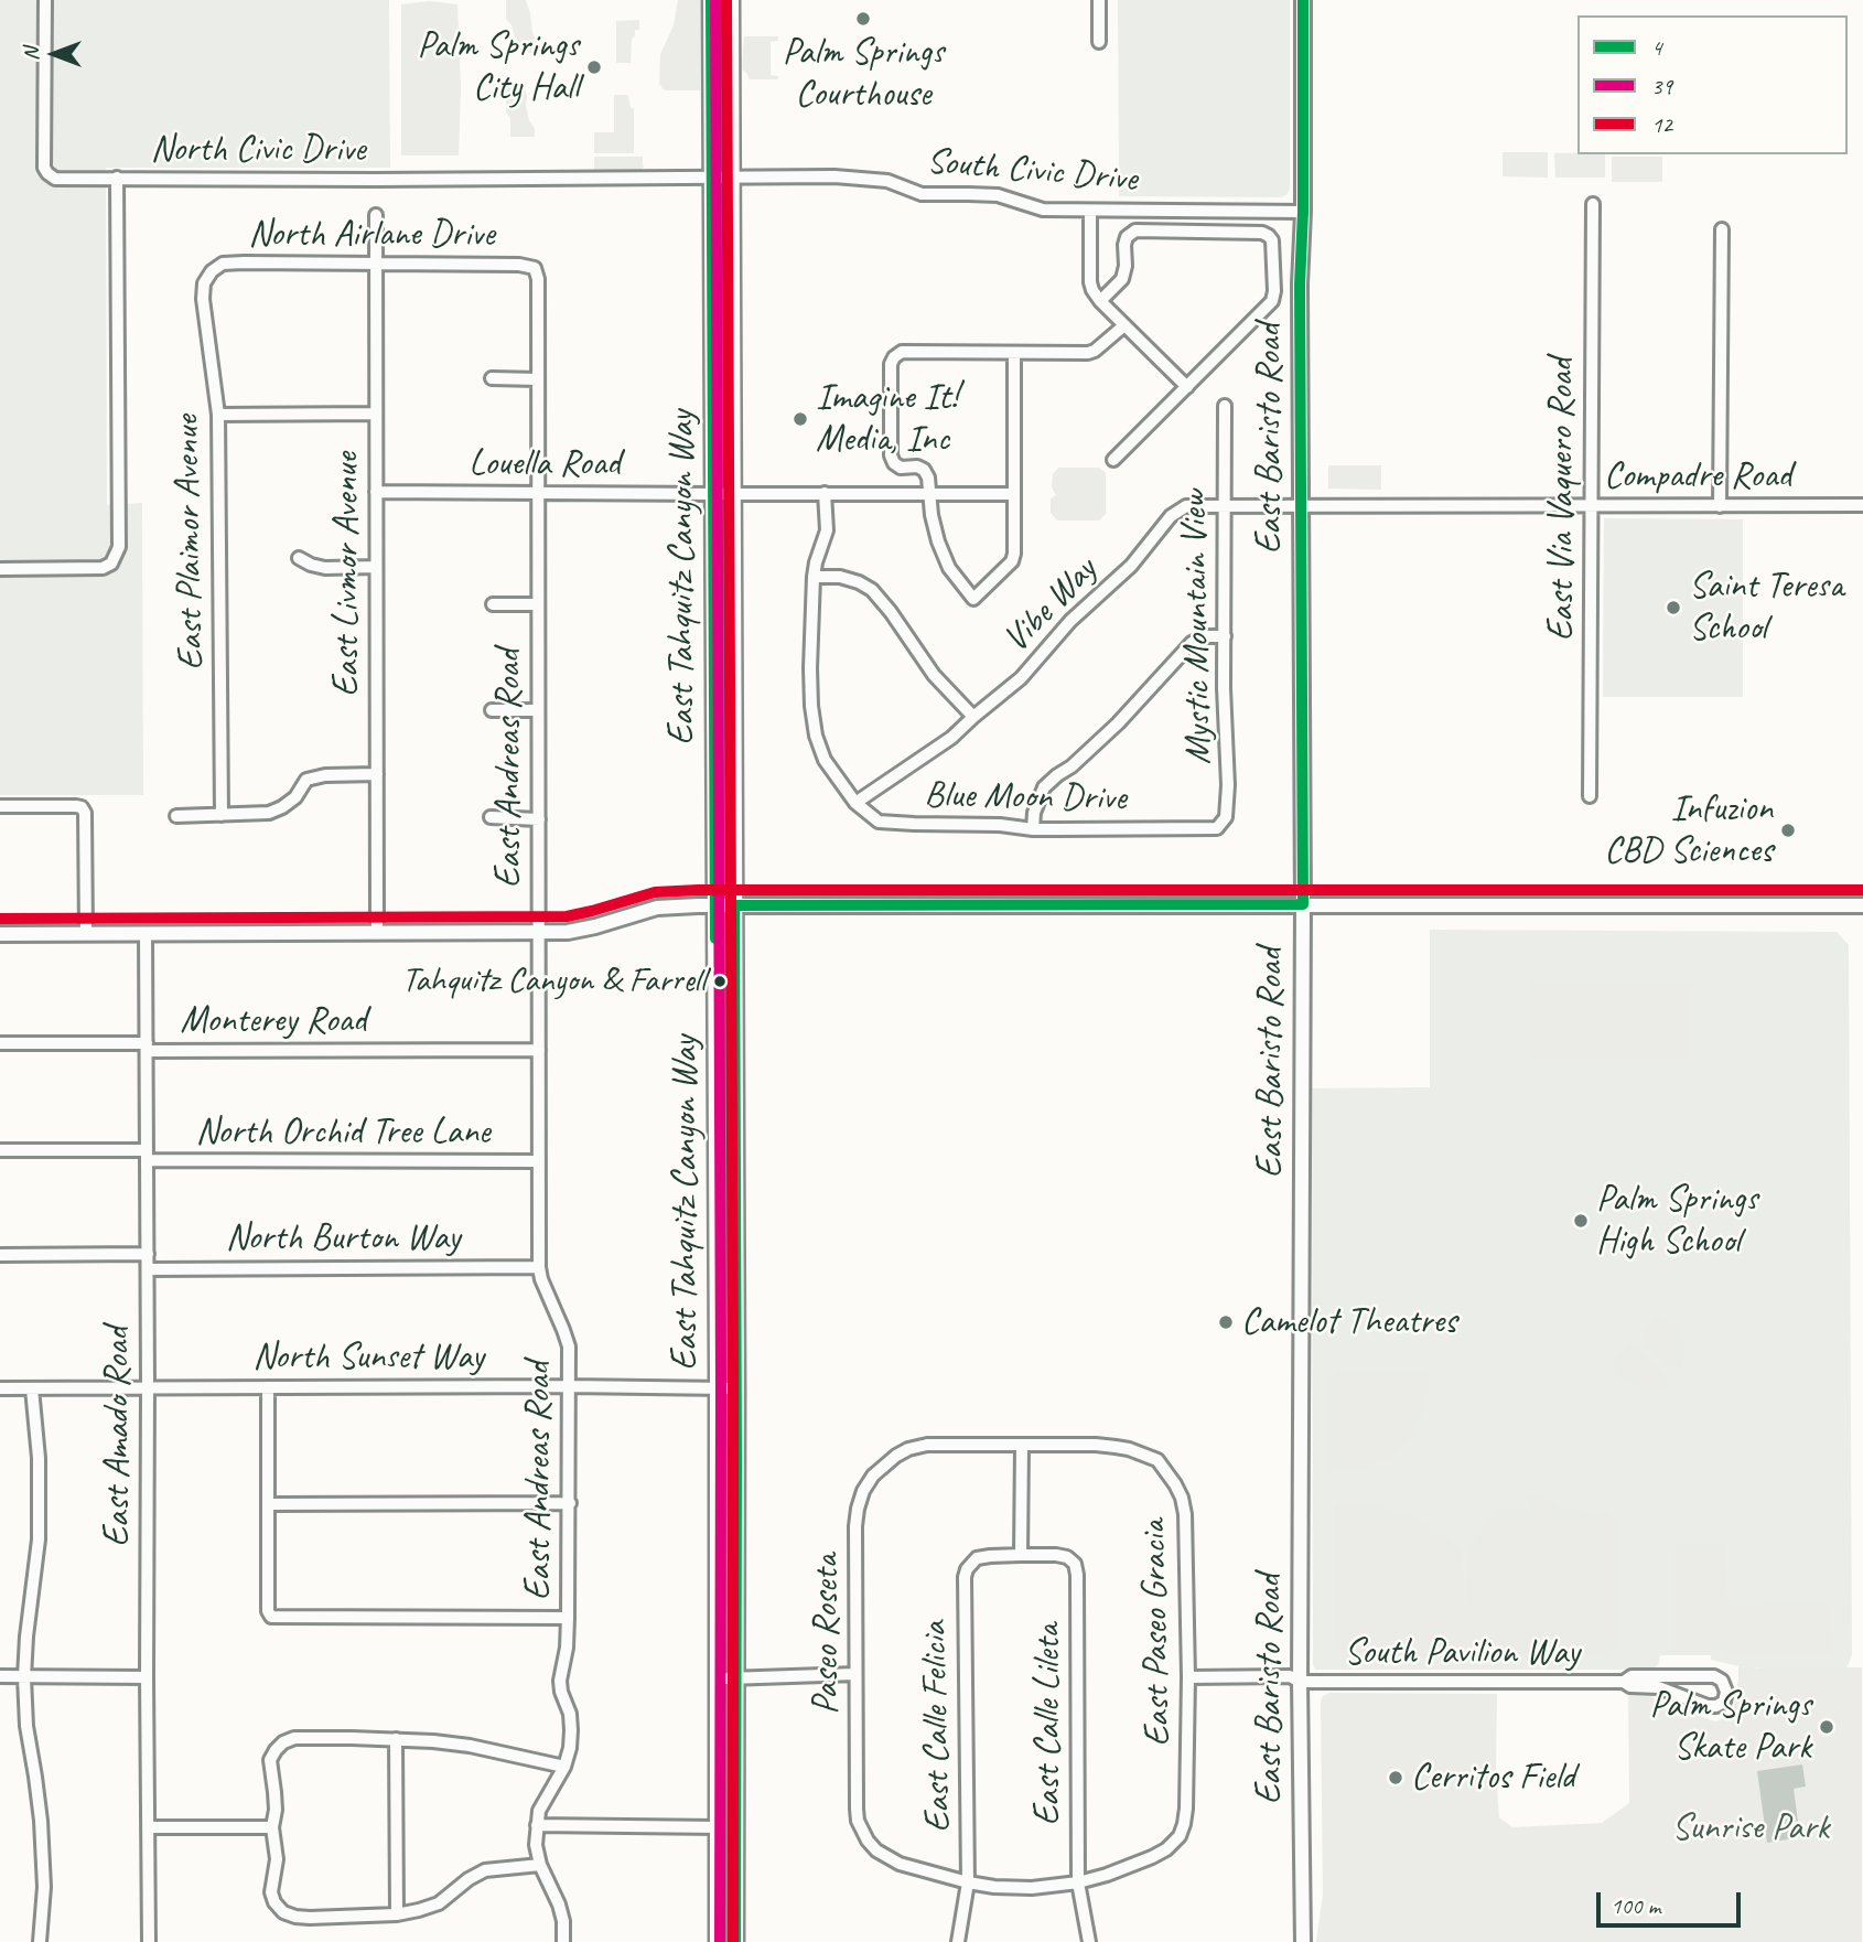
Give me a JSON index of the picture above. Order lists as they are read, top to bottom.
{
  "streets": {
    "main road": ["East Tahquitz Canyon Way"],
    "street": [
      "North Civic Drive",
      "South Civic Drive",
      "North Airlane Drive",
      "East Baristo Road",
      "Louella Road",
      "Compadre Road",
      "East Via Vaquero Road",
      "East Plaimor Avenue",
      "East Livmor Avenue",
      "Vibe Way",
      "Mystic Mountain View",
      "East Andreas Road",
      "Blue Moon Drive",
      "Monterey Road",
      "North Orchid Tree Lane",
      "North Burton Way",
      "North Sunset Way",
      "East Amado Road",
      "East Paseo Gracia",
      "Paseo Roseta",
      "South Pavilion Way",
      "East Calle Lileta",
      "East Calle Felicia"
    ]
  },
  "crossings": [
    ["North Civic Drive", "South Civic Drive"],
    ["North Civic Drive", "East Tahquitz Canyon Way"],
    ["South Civic Drive", "East Baristo Road"],
    ["South Civic Drive", "East Tahquitz Canyon Way"],
    ["North Airlane Drive", "East Plaimor Avenue"],
    ["North Airlane Drive", "East Livmor Avenue"],
    ["North Airlane Drive", "East Andreas Road"],
    ["East Baristo Road", "Compadre Road"],
    ["East Baristo Road", "Vibe Way"],
    ["East Baristo Road", "South Pavilion Way"],
    ["Louella Road", "East Livmor Avenue"],
    ["Louella Road", "East Tahquitz Canyon Way"],
    ["Louella Road", "East Andreas Road"],
    ["Compadre Road", "East Via Vaquero Road"],
    ["Compadre Road", "Vibe Way"],
    ["East Tahquitz Canyon Way", "North Sunset Way"],
    ["Vibe Way", "Mystic Mountain View"],
    ["Vibe Way", "Blue Moon Drive"],
    ["Mystic Mountain View", "Blue Moon Drive"],
    ["East Andreas Road", "Monterey Road"],
    ["East Andreas Road", "North Orchid Tree Lane"],
    ["East Andreas Road", "North Burton Way"],
    ["East Andreas Road", "North Sunset Way"],
    ["Monterey Road", "East Amado Road"],
    ["North Orchid Tree Lane", "East Amado Road"],
    ["North Burton Way", "East Amado Road"],
    ["North Sunset Way", "East Amado Road"],
    ["East Paseo Gracia", "Paseo Roseta"],
    ["East Paseo Gracia", "South Pavilion Way"],
    ["East Paseo Gracia", "East Calle Lileta"],
    ["Paseo Roseta", "East Calle Lileta"],
    ["Paseo Roseta", "East Calle Felicia"],
    ["East Calle Lileta", "East Calle Felicia"]
  ],
  "parks": ["Sunrise Park"],
  "places": [
    "Palm Springs Courthouse",
    "Palm Springs City Hall",
    "Imagine It! Media, Inc",
    "Saint Teresa School",
    "Infuzion CBD Sciences",
    "Tahquitz Canyon & Farrell",
    "Palm Springs High School",
    "Camelot Theatres",
    "Palm Springs Skate Park",
    "Cerritos Field"
  ],
  "lines": ["transit line 4", "transit line 39", "transit line 12"],
  "legend": ["4", "39", "12"],
  "scale_bar": "100 m",
  "north": "left"
}
